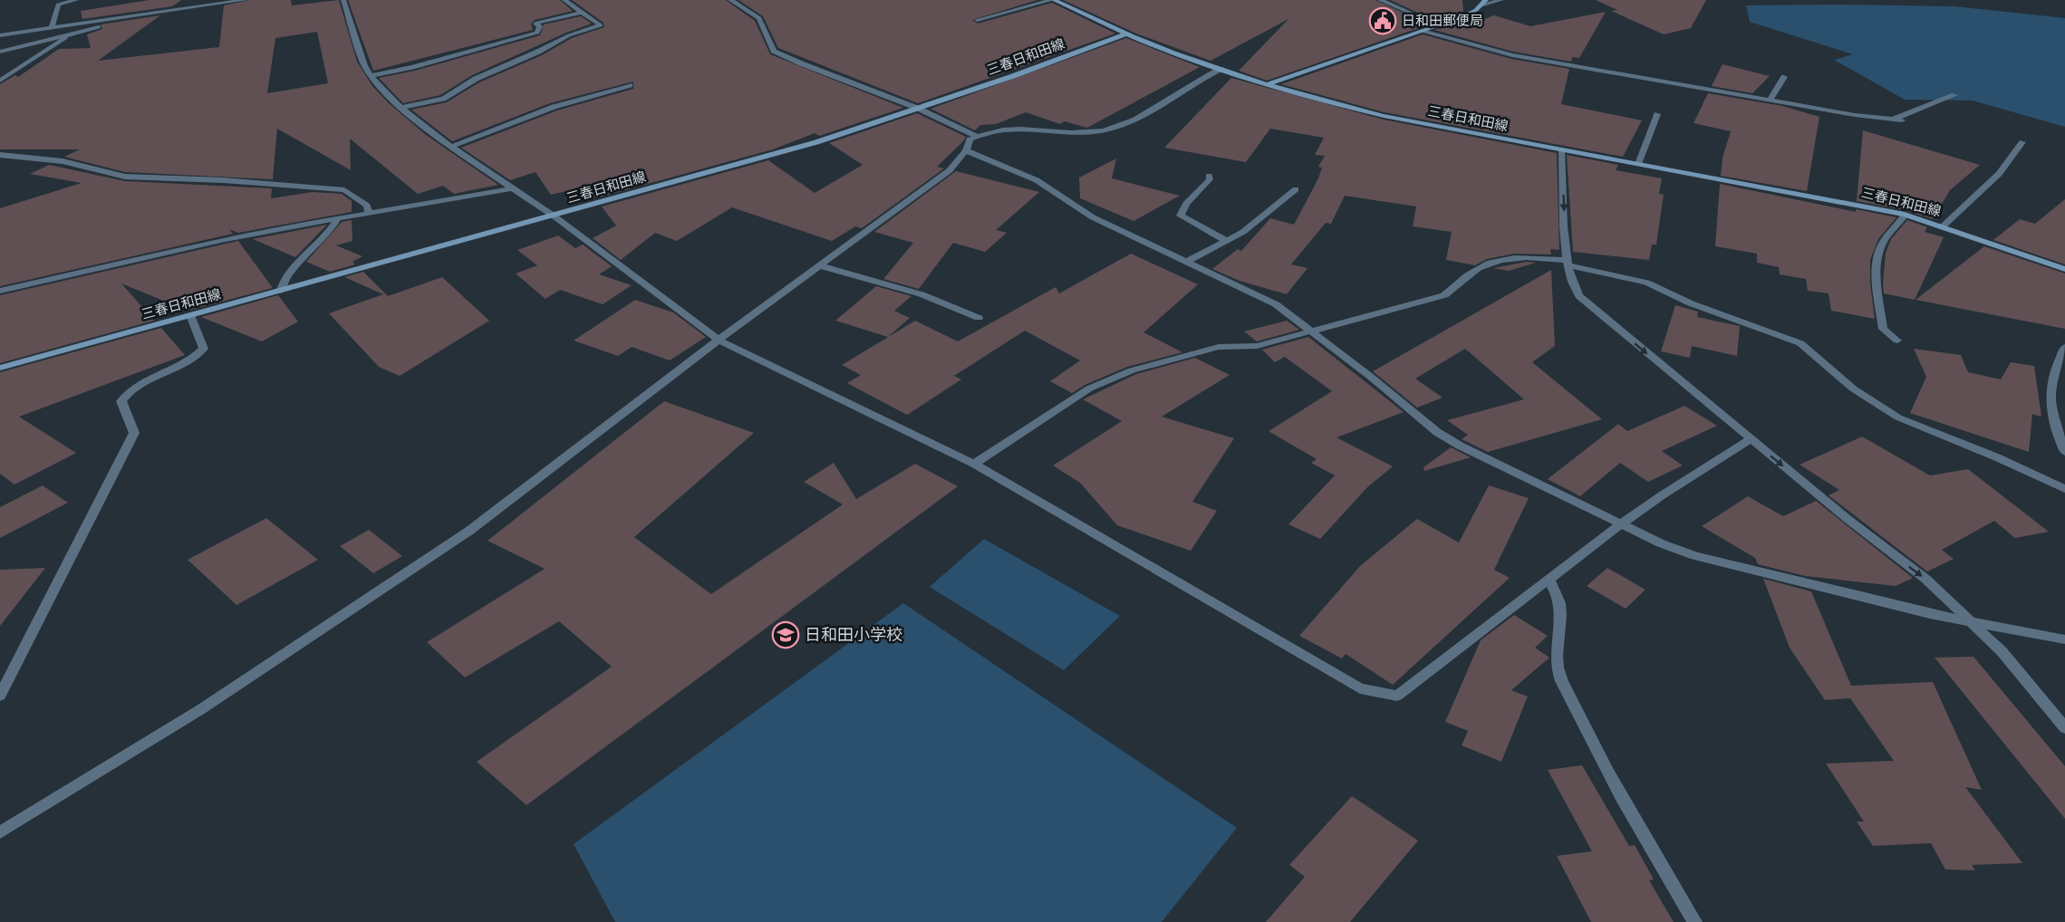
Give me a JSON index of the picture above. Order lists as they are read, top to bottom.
{
  "streets": {
    "main road": ["三春日和田線"]
  },
  "places": {
    "public building": ["日和田郵便局"],
    "school or university": ["日和田小学校"]
  }
}
